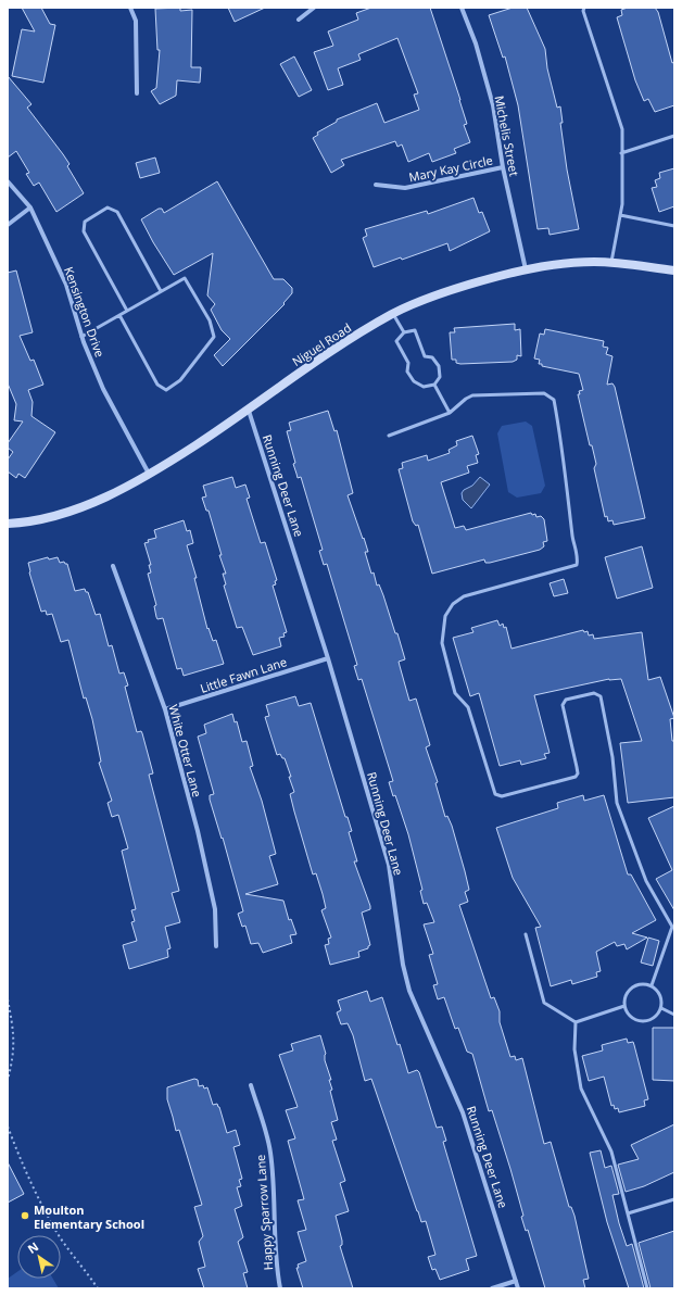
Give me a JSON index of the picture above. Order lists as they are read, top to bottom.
{
  "streets": {
    "main road": ["Niguel Road"],
    "street": [
      "Michelis Street",
      "Mary Kay Circle",
      "Kensington Drive",
      "Running Deer Lane",
      "Little Fawn Lane",
      "White Otter Lane",
      "Happy Sparrow Lane"
    ]
  },
  "crossings": [
    ["Michelis Street", "Mary Kay Circle"],
    ["Michelis Street", "Niguel Road"],
    ["Kensington Drive", "Niguel Road"],
    ["Niguel Road", "Running Deer Lane"],
    ["Running Deer Lane", "Little Fawn Lane"],
    ["Little Fawn Lane", "White Otter Lane"]
  ],
  "places": ["Moulton Elementary School"],
  "north": "top left"
}
